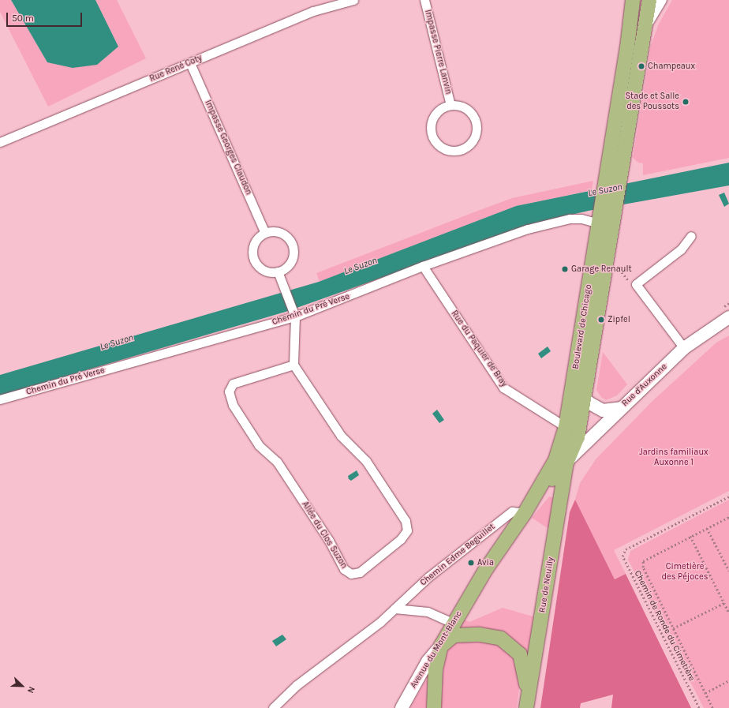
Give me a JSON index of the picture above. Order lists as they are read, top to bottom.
{
  "streets": {
    "main road": [
      "Boulevard de Chicago",
      "Rue d'Auxonne",
      "Rue de Neuilly",
      "Avenue du Mont-Blanc"
    ],
    "street": [
      "Impasse Pierre Lanvin",
      "Rue René Coty",
      "Impasse Georges Claudon",
      "Chemin du Pré Verse",
      "Rue du Paquier de Bray",
      "Allée du Clos Suzon",
      "Chemin Edme Beguillet"
    ],
    "path": ["Chemin de Ronde du Cimetière"]
  },
  "crossings": [
    ["Rue René Coty", "Impasse Georges Claudon"],
    ["Chemin du Pré Verse", "Boulevard de Chicago"],
    ["Chemin du Pré Verse", "Rue du Paquier de Bray"],
    ["Boulevard de Chicago", "Rue du Paquier de Bray"],
    ["Boulevard de Chicago", "Rue d'Auxonne"],
    ["Boulevard de Chicago", "Chemin Edme Beguillet"],
    ["Boulevard de Chicago", "Rue de Neuilly"],
    ["Boulevard de Chicago", "Avenue du Mont-Blanc"],
    ["Rue d'Auxonne", "Rue de Neuilly"],
    ["Chemin Edme Beguillet", "Avenue du Mont-Blanc"]
  ],
  "water": ["Le Suzon"],
  "parks": ["Jardins familiaux Auxonne 1", "Cimetière des Péjoces"],
  "places": [
    "Champeaux",
    "Stade et Salle des Poussots",
    "Garage Renault",
    "Zipfel",
    "Avia"
  ],
  "scale_bar": "50 m",
  "north": "bottom right"
}
